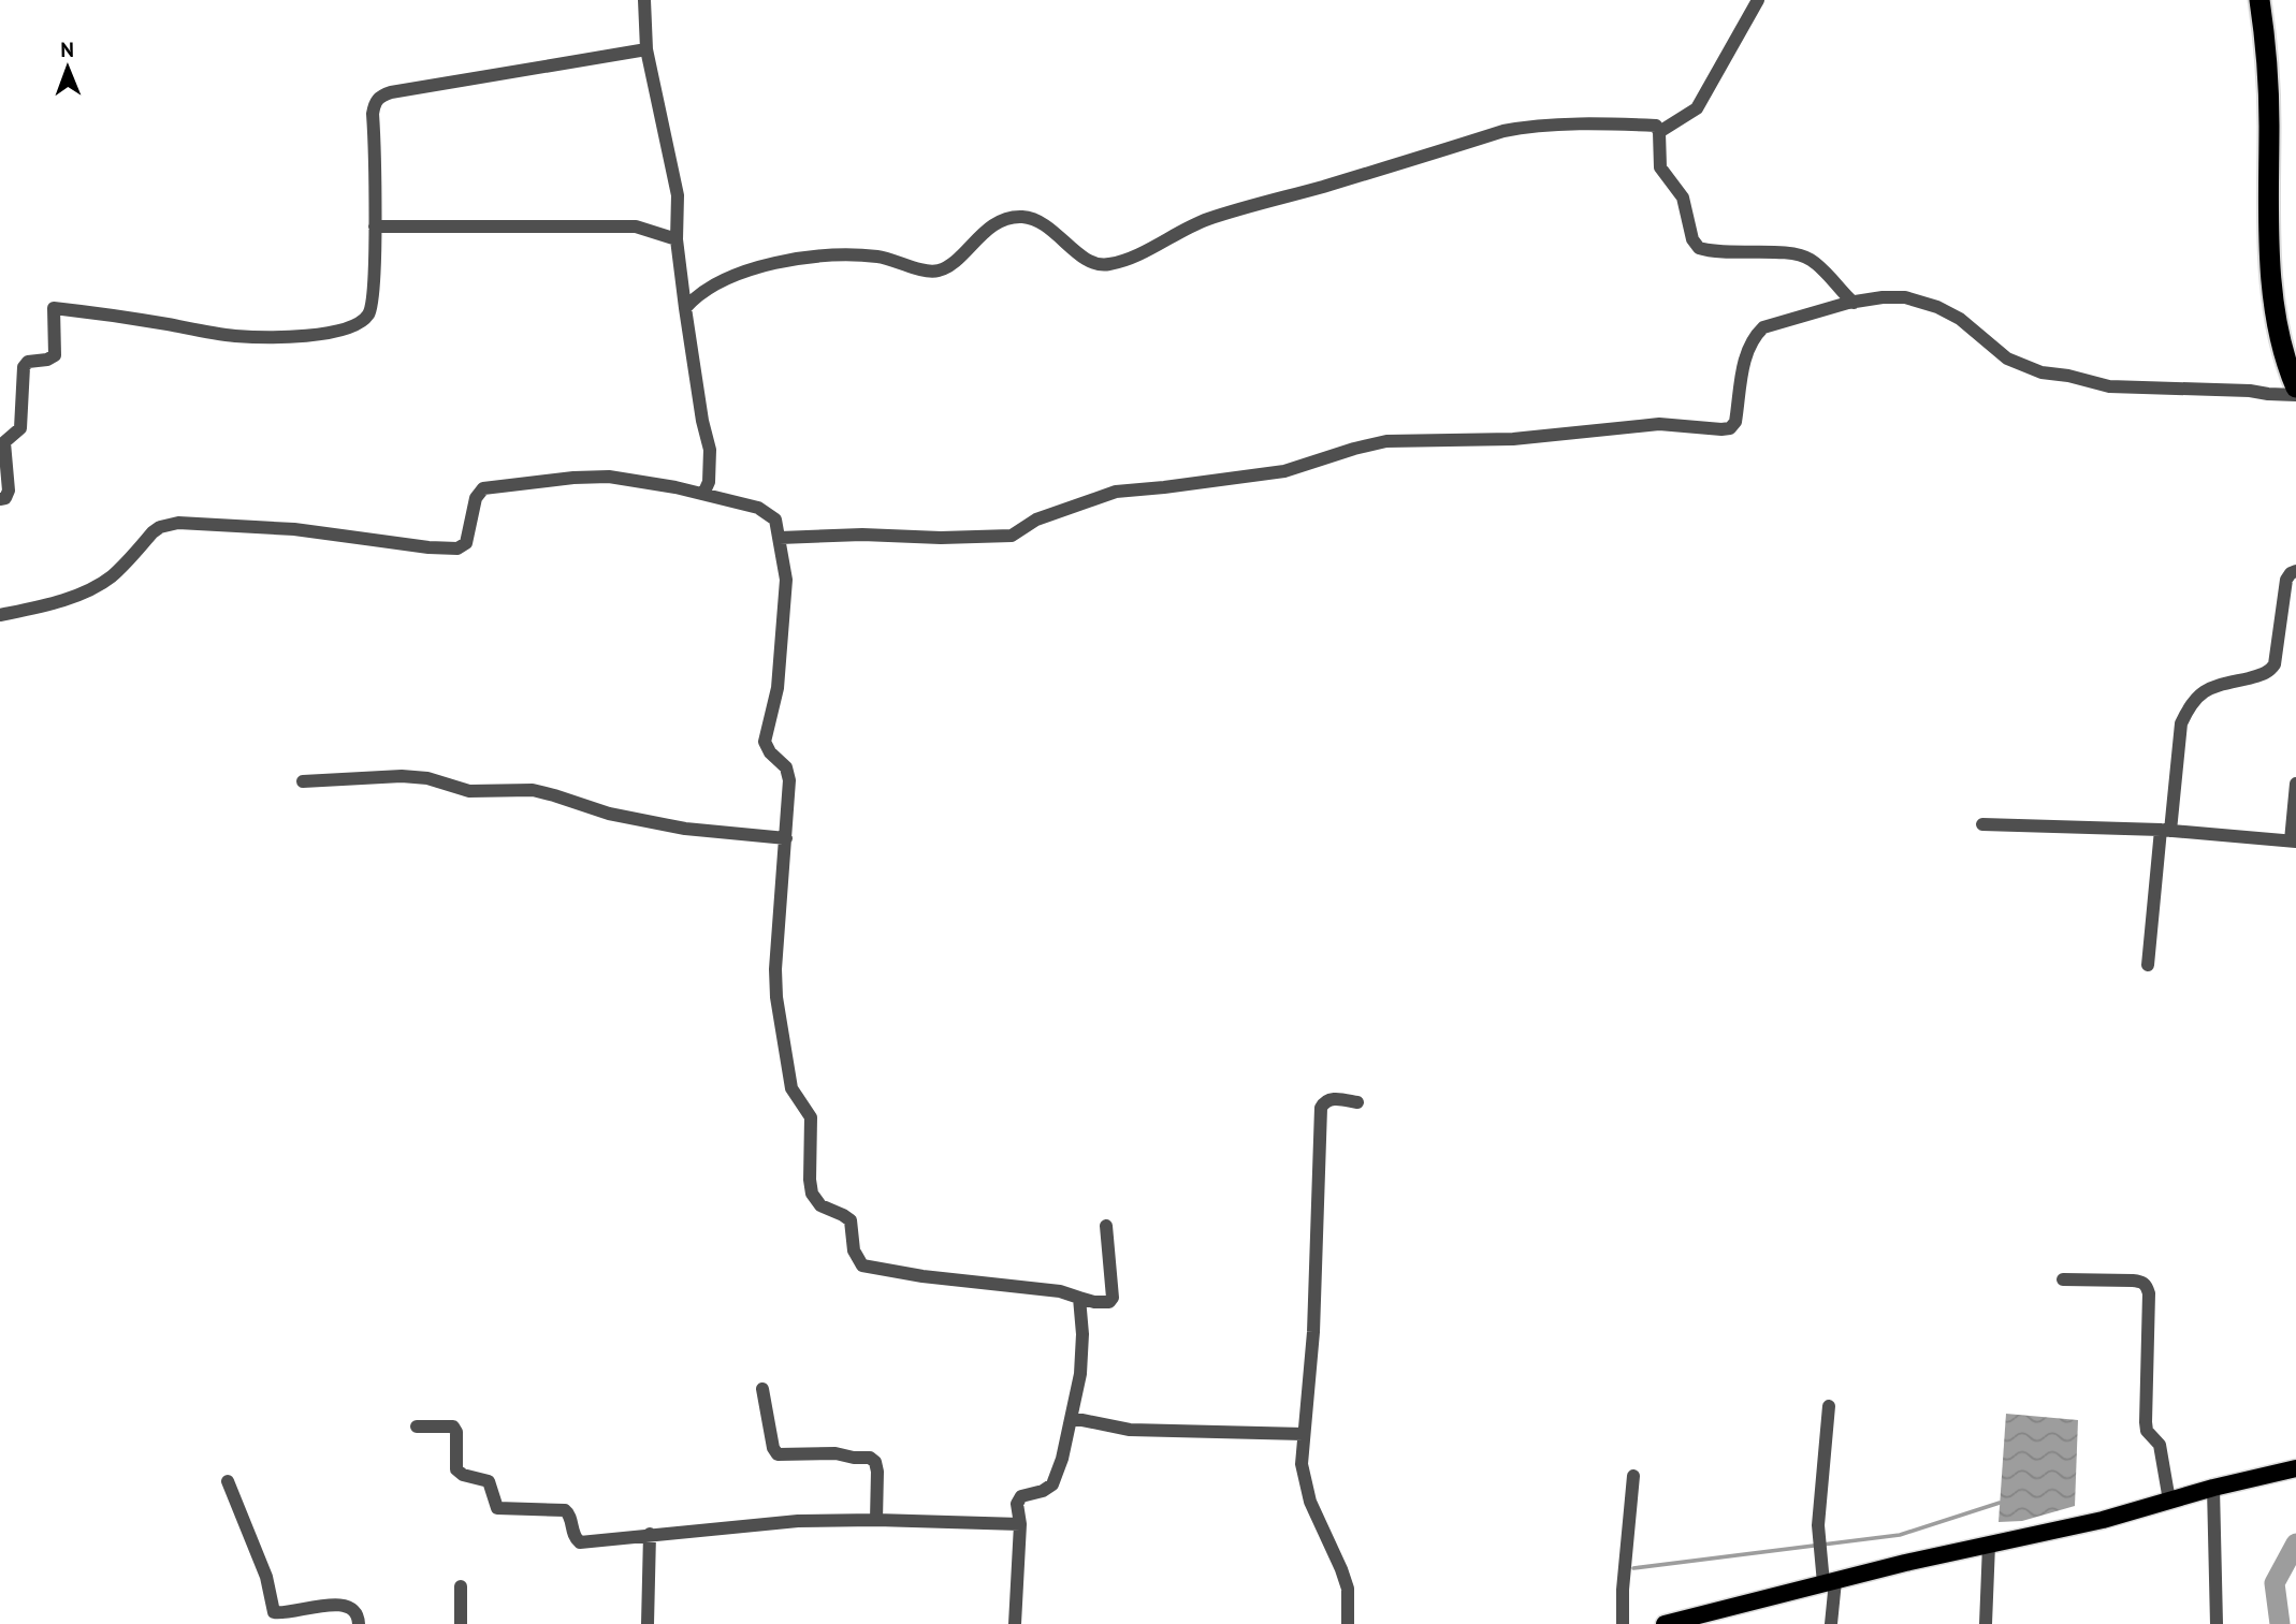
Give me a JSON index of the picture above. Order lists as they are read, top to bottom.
{
  "north": "top"
}
